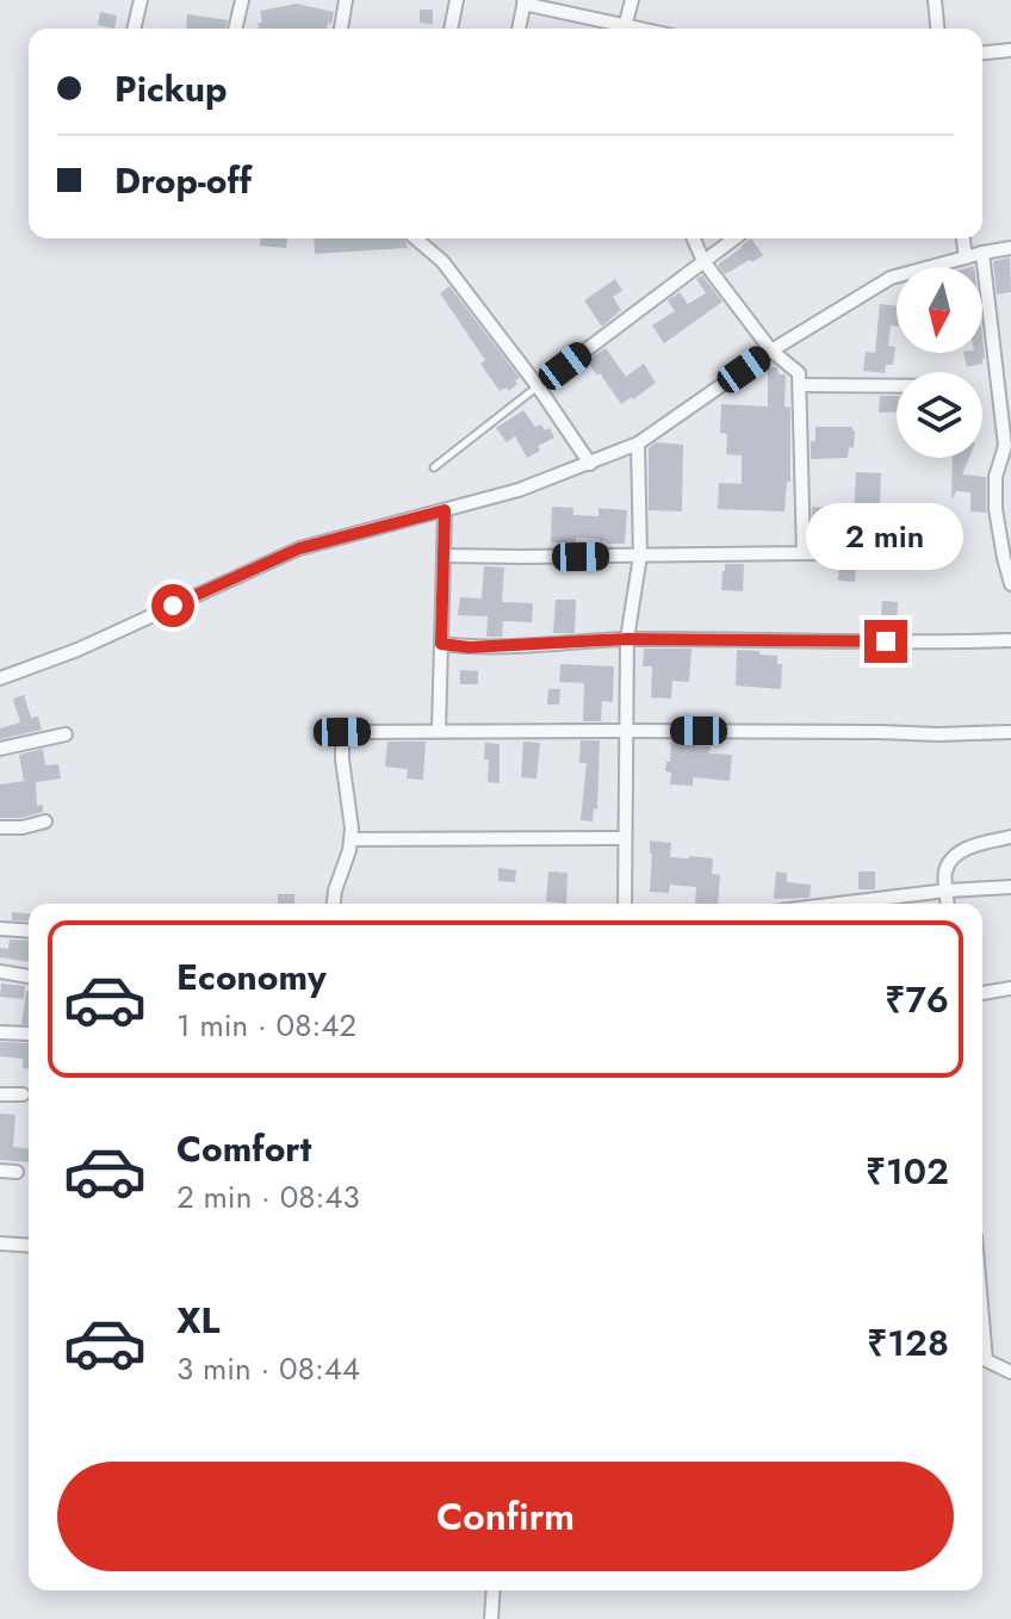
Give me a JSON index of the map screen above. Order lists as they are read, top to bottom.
{
  "north": "bottom",
  "page": {
    "banner": ["Pickup", "Drop-off"],
    "bubble": "2 min",
    "list": [
      {
        "name": "Economy",
        "note": "1 min · 08:42",
        "value": "₹76"
      },
      {
        "name": "Comfort",
        "note": "2 min · 08:43",
        "value": "₹102"
      },
      {
        "name": "XL",
        "note": "3 min · 08:44",
        "value": "₹128"
      }
    ],
    "buttons": "Confirm"
  }
}
